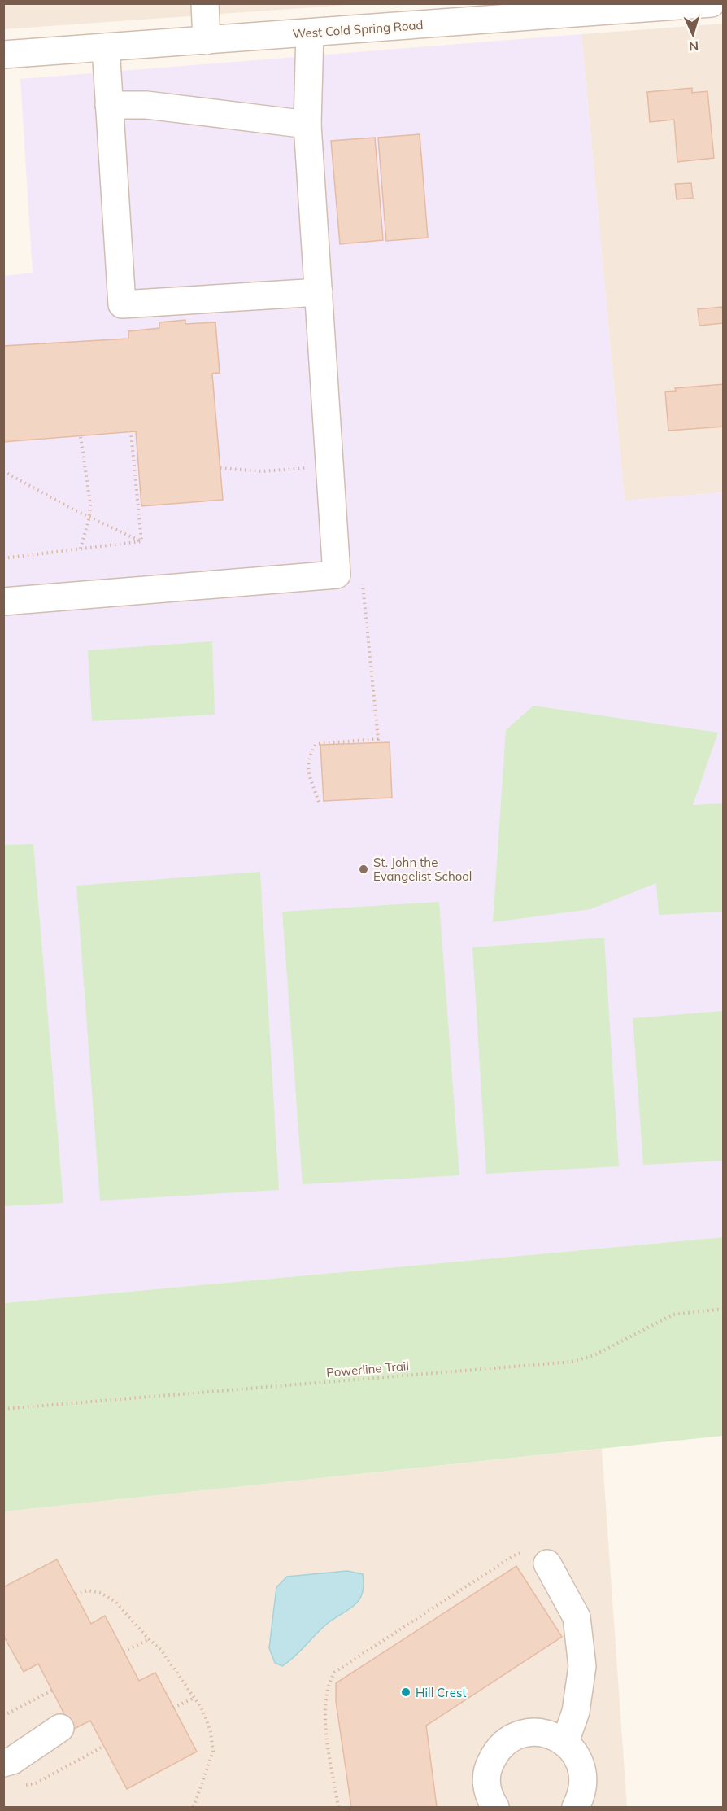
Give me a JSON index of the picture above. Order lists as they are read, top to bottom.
{
  "streets": {
    "street": ["West Cold Spring Road"],
    "path": ["Powerline Trail"]
  },
  "places": ["St. John the Evangelist School", "Hill Crest"],
  "north": "bottom"
}
